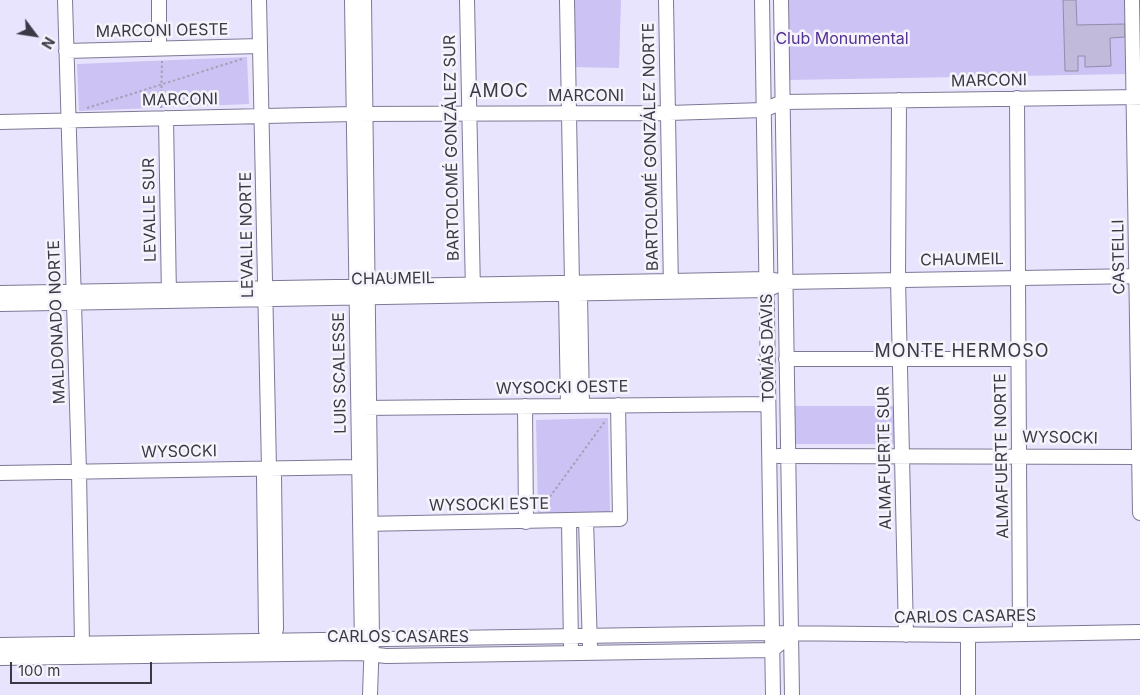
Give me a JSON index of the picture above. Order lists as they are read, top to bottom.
{
  "streets": {
    "street": [
      "MARCONI OESTE",
      "MARCONI",
      "BARTOLOMÉ GONZÁLEZ NORTE",
      "BARTOLOMÉ GONZÁLEZ SUR",
      "LEVALLE SUR",
      "LEVALLE NORTE",
      "CASTELLI",
      "CHAUMEIL",
      "MALDONADO NORTE",
      "TOMÁS DAVIS",
      "LUIS SCALESSE",
      "WYSOCKI OESTE",
      "WYSOCKI",
      "ALMAFUERTE NORTE",
      "ALMAFUERTE SUR",
      "WYSOCKI ESTE",
      "CARLOS CASARES"
    ]
  },
  "crossings": [
    ["MARCONI OESTE", "LEVALLE NORTE"],
    ["MARCONI OESTE", "MALDONADO NORTE"],
    ["MARCONI", "BARTOLOMÉ GONZÁLEZ NORTE"],
    ["MARCONI", "BARTOLOMÉ GONZÁLEZ SUR"],
    ["MARCONI", "LEVALLE SUR"],
    ["MARCONI", "LEVALLE NORTE"],
    ["MARCONI", "CASTELLI"],
    ["MARCONI", "MALDONADO NORTE"],
    ["MARCONI", "TOMÁS DAVIS"],
    ["MARCONI", "LUIS SCALESSE"],
    ["MARCONI", "ALMAFUERTE NORTE"],
    ["MARCONI", "ALMAFUERTE SUR"],
    ["BARTOLOMÉ GONZÁLEZ NORTE", "CHAUMEIL"],
    ["BARTOLOMÉ GONZÁLEZ SUR", "CHAUMEIL"],
    ["LEVALLE SUR", "CHAUMEIL"],
    ["LEVALLE NORTE", "CHAUMEIL"],
    ["LEVALLE NORTE", "WYSOCKI"],
    ["LEVALLE NORTE", "CARLOS CASARES"],
    ["CASTELLI", "CHAUMEIL"],
    ["CASTELLI", "WYSOCKI"],
    ["CHAUMEIL", "MALDONADO NORTE"],
    ["CHAUMEIL", "TOMÁS DAVIS"],
    ["CHAUMEIL", "LUIS SCALESSE"],
    ["CHAUMEIL", "ALMAFUERTE NORTE"],
    ["CHAUMEIL", "ALMAFUERTE SUR"],
    ["MALDONADO NORTE", "WYSOCKI"],
    ["MALDONADO NORTE", "CARLOS CASARES"],
    ["TOMÁS DAVIS", "WYSOCKI OESTE"],
    ["TOMÁS DAVIS", "WYSOCKI"],
    ["TOMÁS DAVIS", "CARLOS CASARES"],
    ["LUIS SCALESSE", "WYSOCKI OESTE"],
    ["LUIS SCALESSE", "WYSOCKI"],
    ["LUIS SCALESSE", "WYSOCKI ESTE"],
    ["LUIS SCALESSE", "CARLOS CASARES"],
    ["WYSOCKI OESTE", "WYSOCKI ESTE"],
    ["WYSOCKI", "ALMAFUERTE NORTE"],
    ["WYSOCKI", "ALMAFUERTE SUR"],
    ["ALMAFUERTE NORTE", "CARLOS CASARES"],
    ["ALMAFUERTE SUR", "CARLOS CASARES"]
  ],
  "districts": ["AMOC", "MONTE HERMOSO"],
  "parks": ["Club Monumental"],
  "scale_bar": "100 m",
  "north": "bottom right"
}
